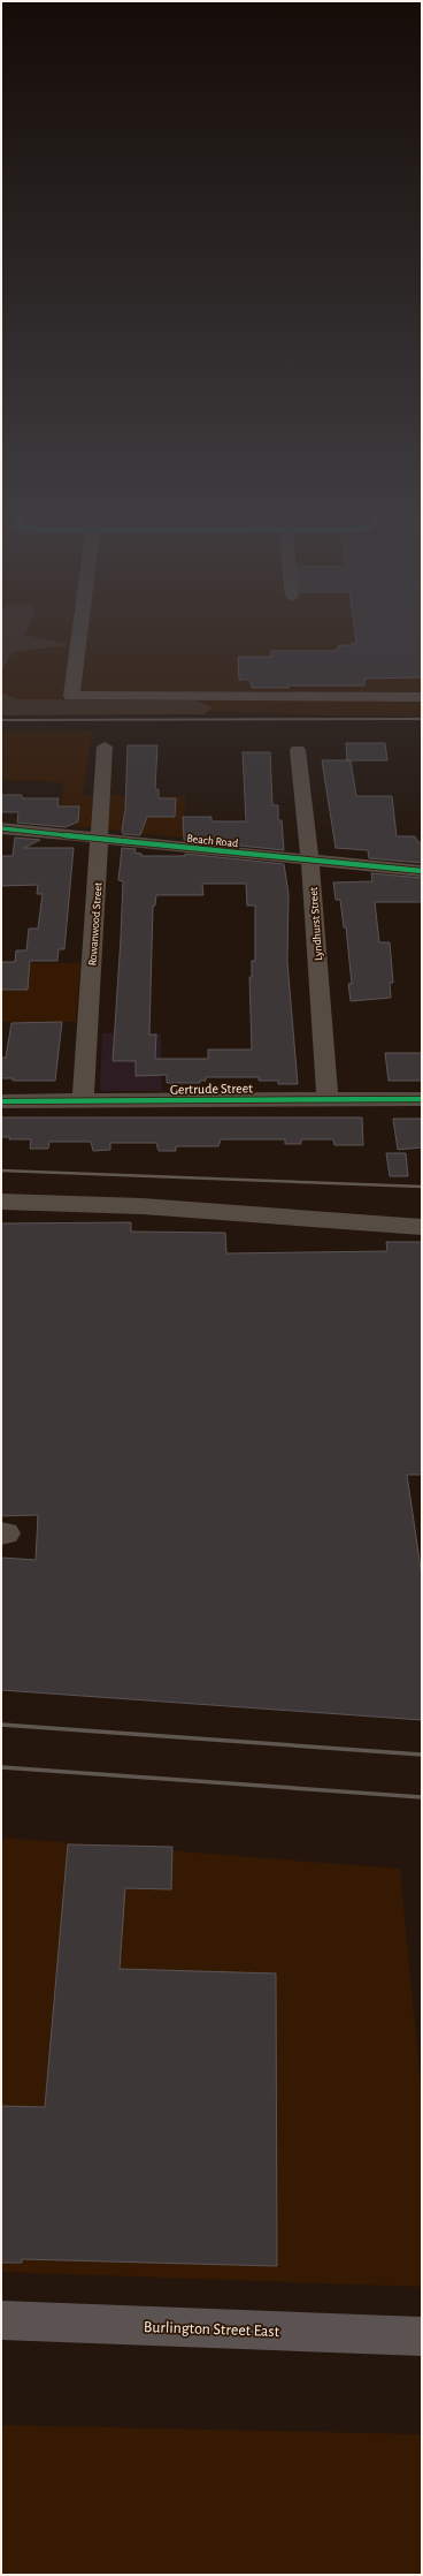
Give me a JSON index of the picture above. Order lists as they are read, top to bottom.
{
  "streets": {
    "main road": ["Burlington Street East"],
    "street": [
      "Beach Road",
      "Rowanwood Street",
      "Lyndhurst Street",
      "Gertrude Street"
    ]
  },
  "crossings": [
    ["Beach Road", "Rowanwood Street"],
    ["Beach Road", "Lyndhurst Street"],
    ["Rowanwood Street", "Gertrude Street"],
    ["Lyndhurst Street", "Gertrude Street"]
  ]
}
